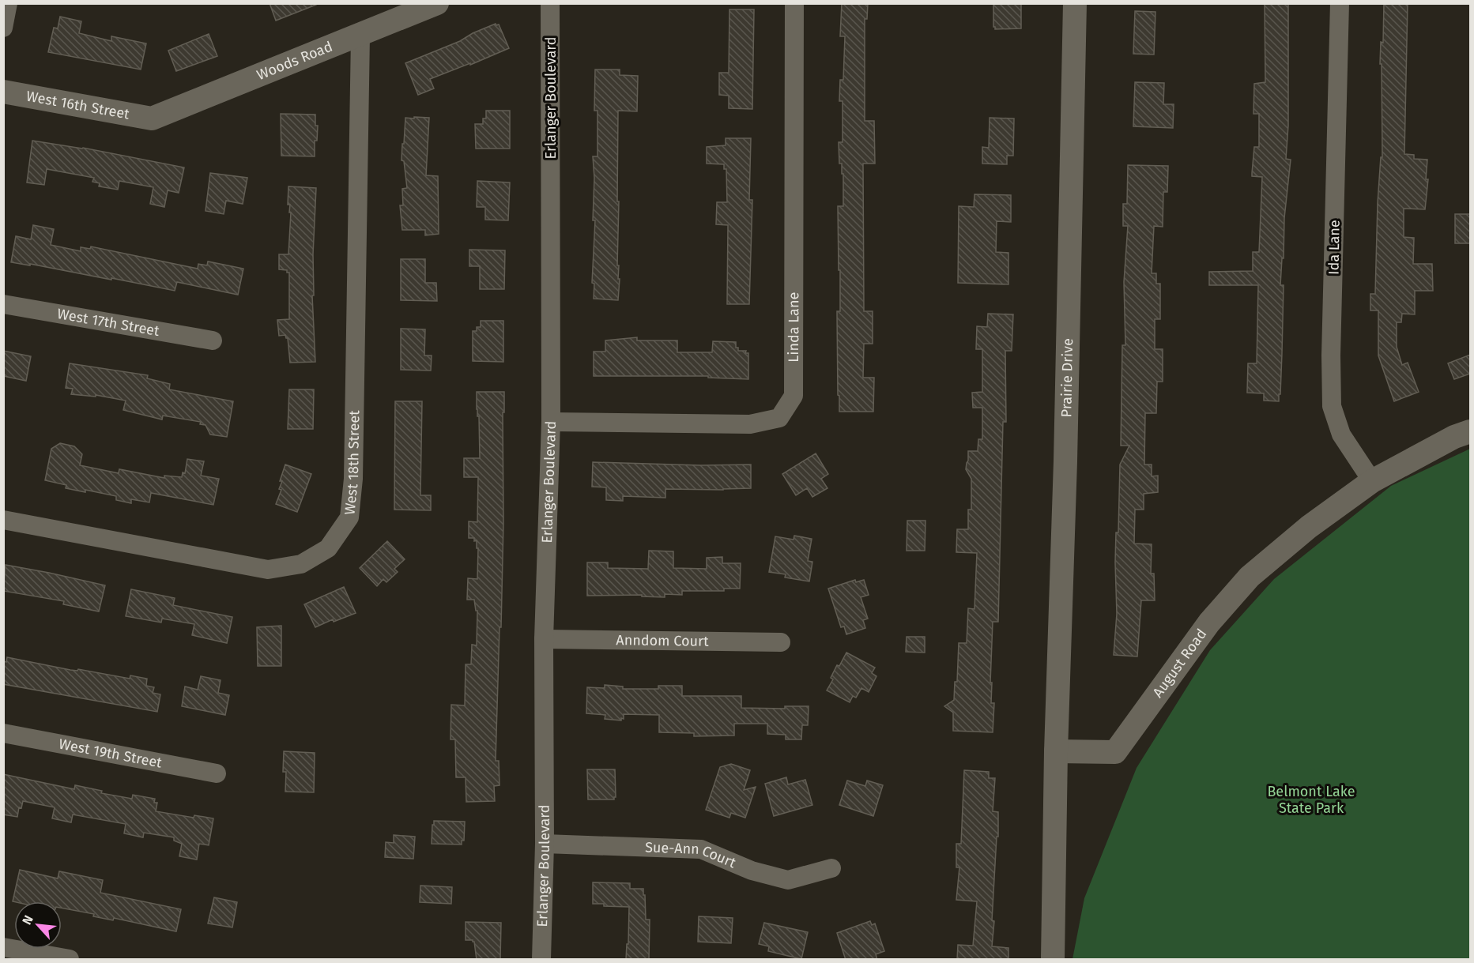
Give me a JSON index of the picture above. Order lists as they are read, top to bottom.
{
  "streets": {
    "street": [
      "Woods Road",
      "Erlanger Boulevard",
      "West 16th Street",
      "Ida Lane",
      "West 17th Street",
      "Linda Lane",
      "Prairie Drive",
      "West 18th Street",
      "Anndom Court",
      "August Road",
      "West 19th Street",
      "Sue-Ann Court"
    ]
  },
  "crossings": [
    ["Woods Road", "West 16th Street"],
    ["Woods Road", "West 18th Street"],
    ["Erlanger Boulevard", "Linda Lane"],
    ["Erlanger Boulevard", "Anndom Court"],
    ["Erlanger Boulevard", "Sue-Ann Court"],
    ["Ida Lane", "August Road"],
    ["Prairie Drive", "August Road"]
  ],
  "parks": ["Belmont Lake State Park"],
  "north": "top left"
}
